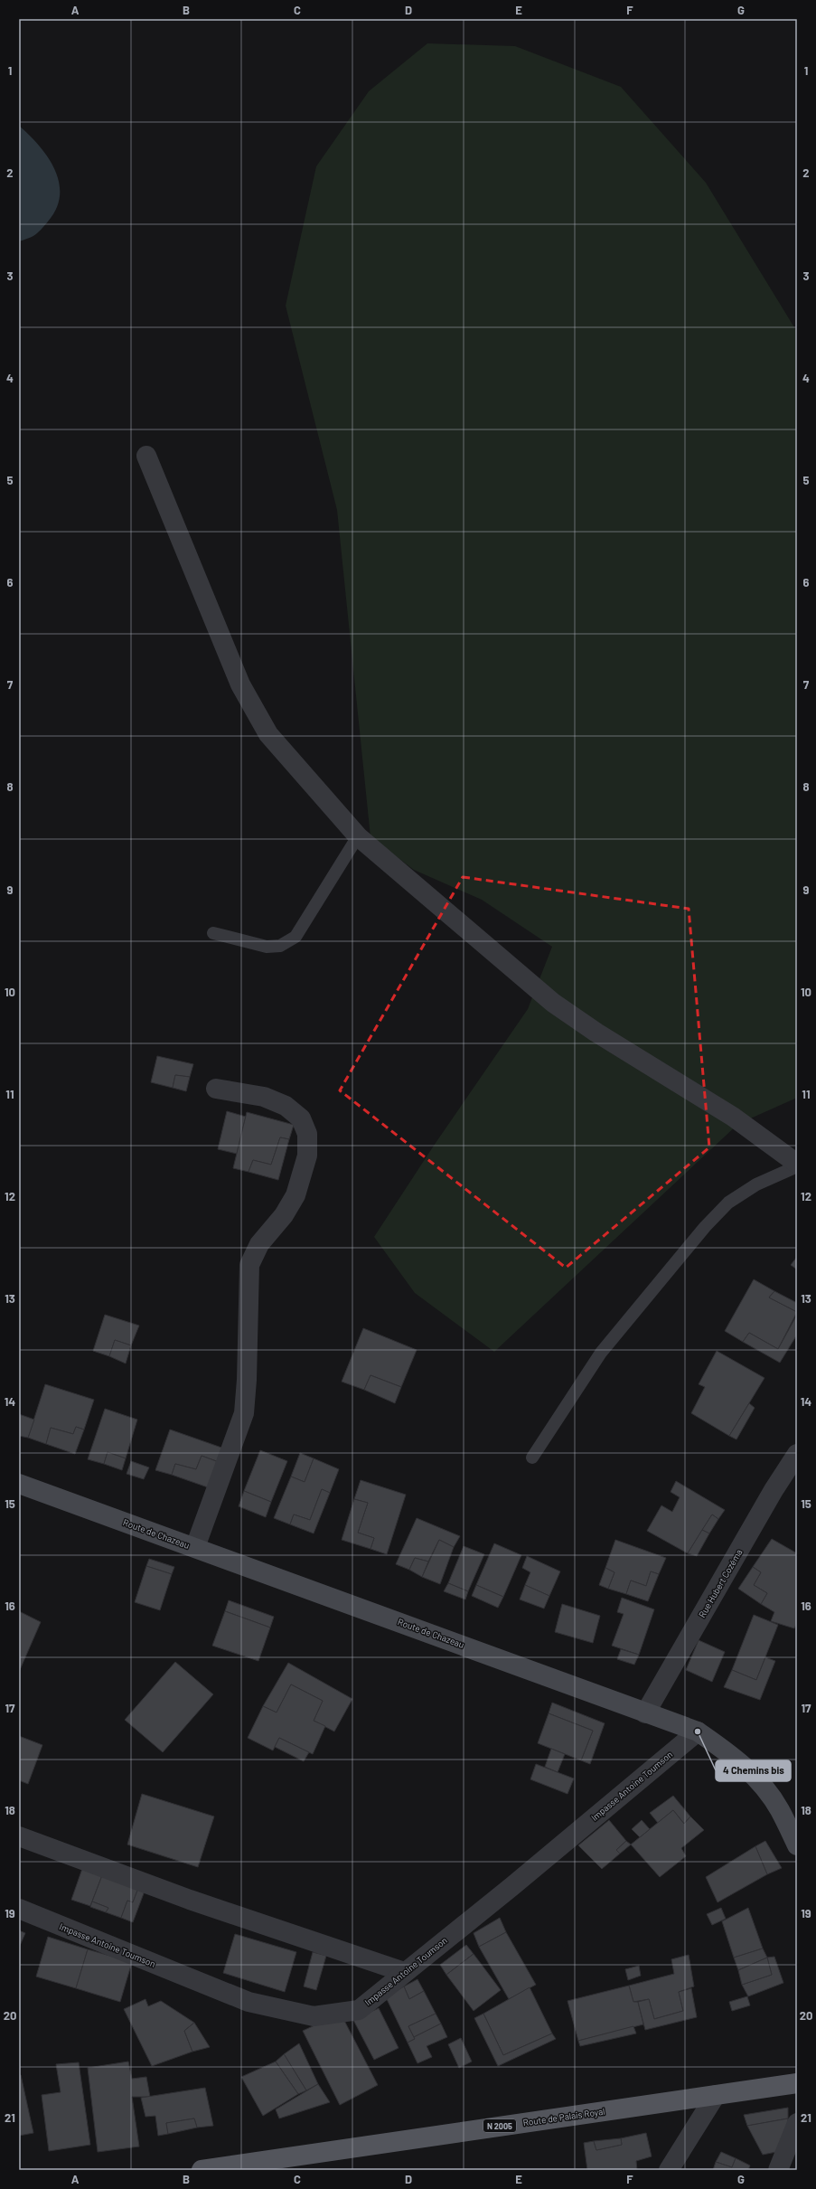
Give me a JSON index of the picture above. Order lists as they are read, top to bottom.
{
  "streets": {
    "main road": ["Route de Chazeau", "Route de Palais Royal", "N 2005"],
    "street": ["Rue Hubert Cozéma", "Impasse Antoine Toumson"]
  },
  "crossings": [
    ["Route de Chazeau", "Rue Hubert Cozéma"],
    ["Route de Chazeau", "Impasse Antoine Toumson"]
  ],
  "places": ["4 Chemins bis"],
  "grid": {
    "columns": [
      "A",
      "B",
      "C",
      "D",
      "E",
      "F",
      "G"
    ],
    "rows": [
      "1",
      "2",
      "3",
      "4",
      "5",
      "6",
      "7",
      "8",
      "9",
      "10",
      "11",
      "12",
      "13",
      "14",
      "15",
      "16",
      "17",
      "18",
      "19",
      "20",
      "21"
    ]
  }
}
